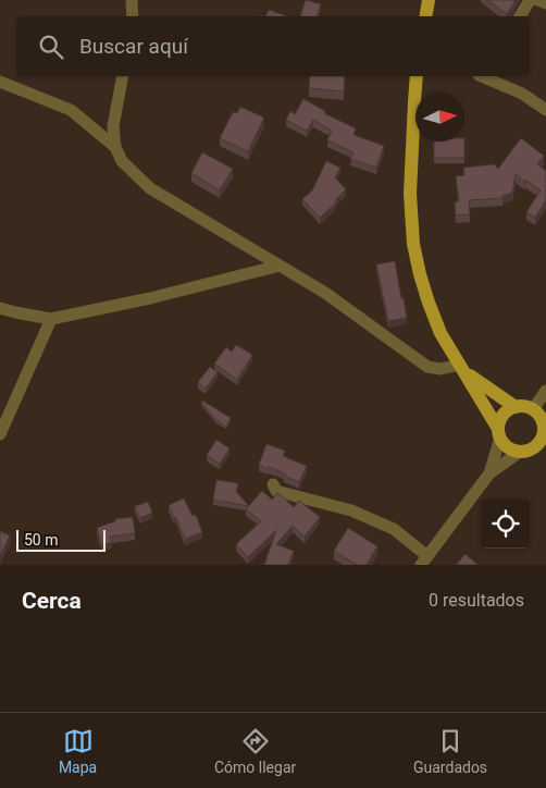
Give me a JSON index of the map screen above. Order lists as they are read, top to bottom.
{
  "scale_bar": "50 m",
  "north": "right",
  "page": {
    "search": "Buscar aquí",
    "scale": "50 m",
    "heading": ["Cerca", "0 resultados"],
    "nav": ["Mapa", "Cómo llegar", "Guardados"]
  }
}
